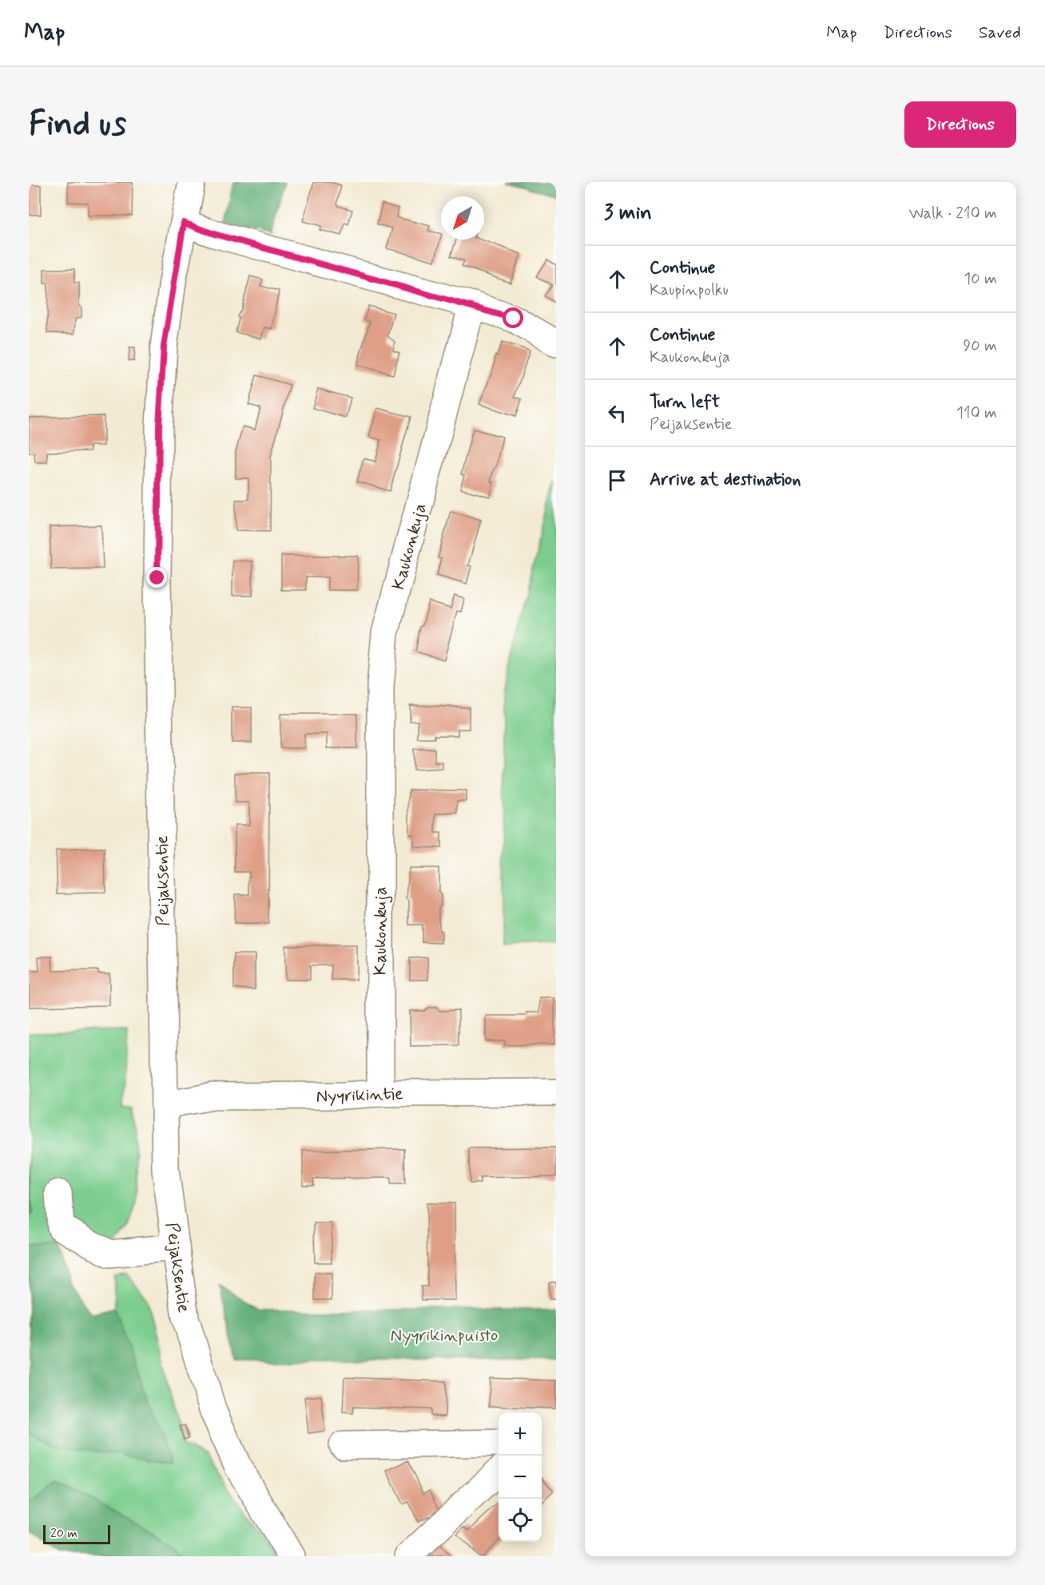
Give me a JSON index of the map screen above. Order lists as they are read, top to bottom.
{
  "streets": {
    "street": ["Kaukonkuja", "Peijaksentie", "Nyyrikintie"]
  },
  "crossings": [
    ["Kaukonkuja", "Nyyrikintie"],
    ["Peijaksentie", "Nyyrikintie"]
  ],
  "parks": ["Nyyrikinpuisto"],
  "scale_bar": "20 m",
  "north": "bottom left",
  "page": {
    "header": "Map",
    "nav": ["Map", "Directions", "Saved"],
    "buttons": "Directions",
    "title": "Find us",
    "heading": ["3 min", "Walk · 210 m"],
    "list": [
      ["Continue", "Kaupinpolku", "10 m"],
      ["Continue", "Kaukonkuja", "90 m"],
      ["Turn left", "Peijaksentie", "110 m"],
      "Arrive at destination"
    ],
    "map_buttons": ["+", "−"],
    "scale": "20 m"
  }
}
